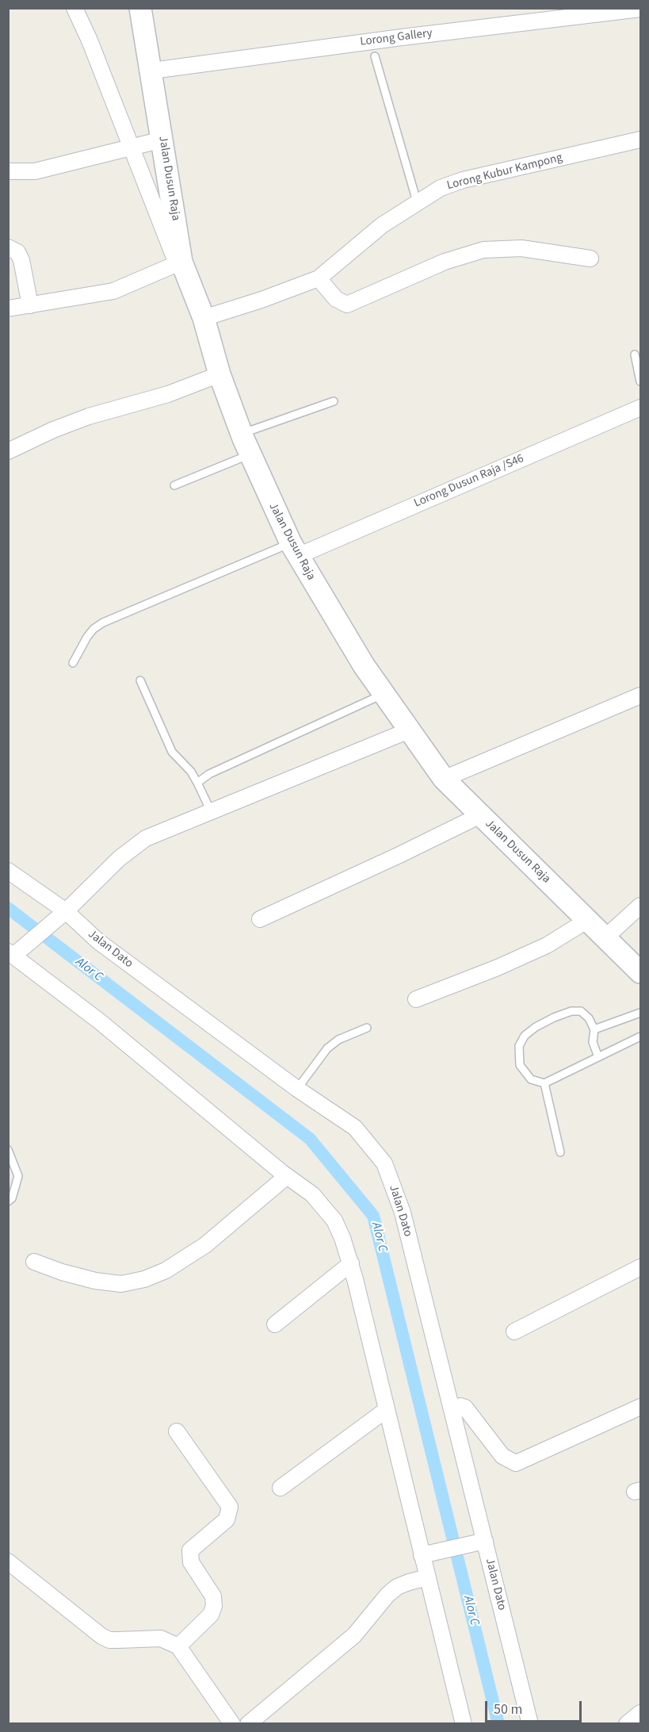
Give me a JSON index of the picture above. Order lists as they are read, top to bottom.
{
  "streets": {
    "main road": ["Jalan Dusun Raja"],
    "street": [
      "Lorong Gallery",
      "Lorong Kubur Kampong",
      "Lorong Dusun Raja /S46",
      "Jalan Dato"
    ]
  },
  "crossings": [
    ["Lorong Gallery", "Jalan Dusun Raja"],
    ["Lorong Kubur Kampong", "Jalan Dusun Raja"],
    ["Jalan Dusun Raja", "Lorong Dusun Raja /S46"]
  ],
  "water": ["Alor C"],
  "scale_bar": "50 m"
}
